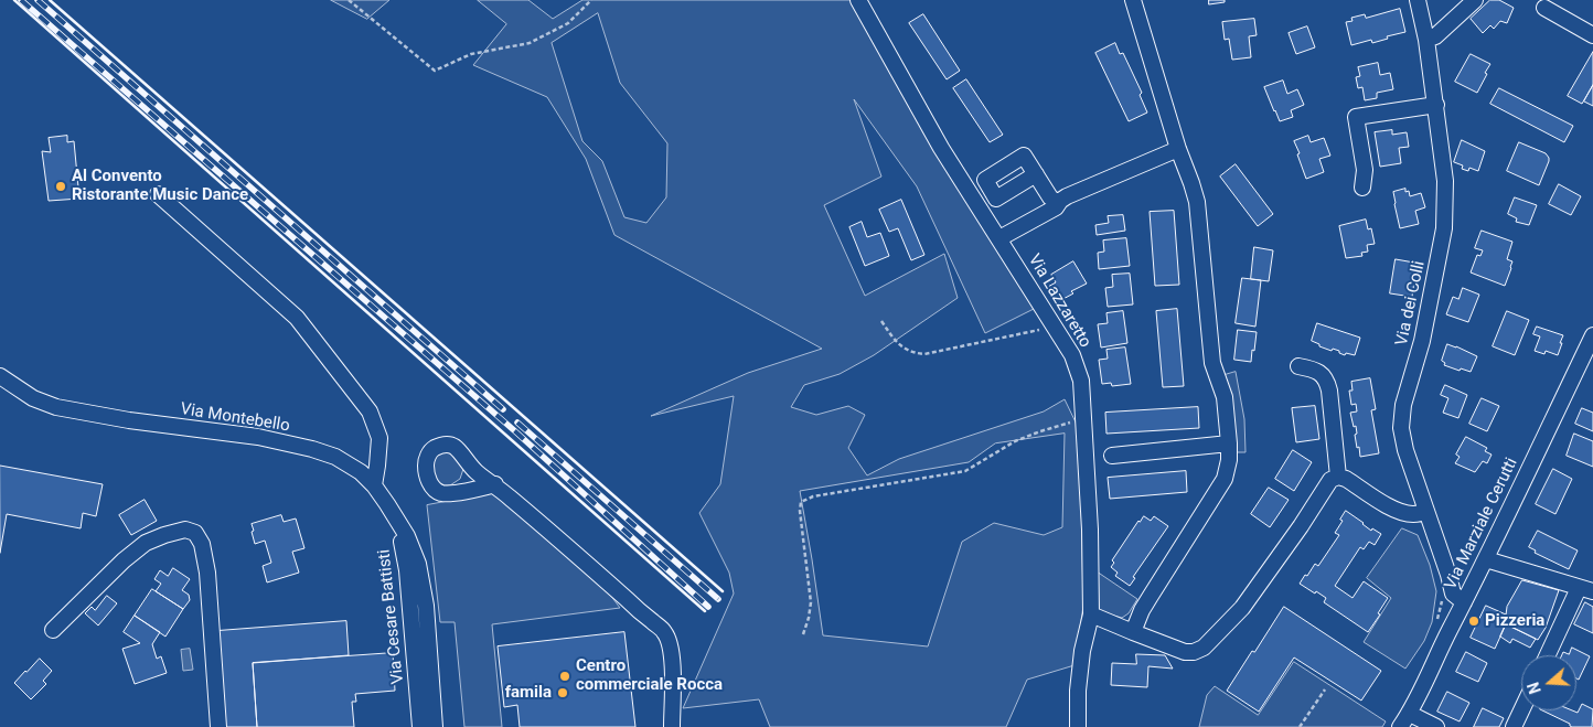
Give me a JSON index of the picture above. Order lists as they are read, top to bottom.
{
  "streets": {
    "street": [
      "Via Lazzaretto",
      "Via dei Colli",
      "Via Montebello",
      "Via Marziale Cerutti",
      "Via Cesare Battisti"
    ]
  },
  "crossings": [
    ["Via dei Colli", "Via Marziale Cerutti"],
    ["Via Montebello", "Via Cesare Battisti"]
  ],
  "places": [
    "Al Convento Ristorante Music Dance",
    "Pizzeria",
    "Centro commerciale Rocca",
    "famila"
  ],
  "north": "left"
}
